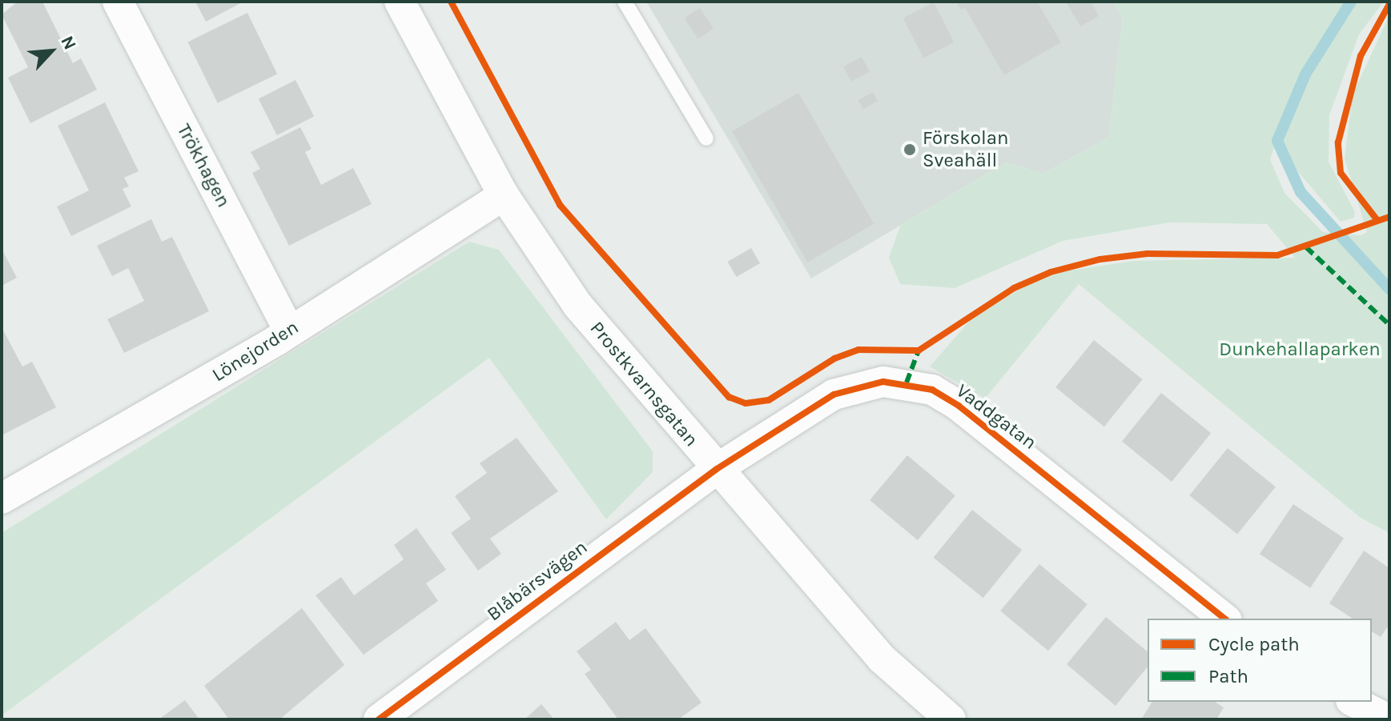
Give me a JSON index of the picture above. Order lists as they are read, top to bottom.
{
  "streets": {
    "street": [
      "Trökhagen",
      "Lönejorden",
      "Prostkvarnsgatan",
      "Vaddgatan",
      "Blåbärsvägen"
    ]
  },
  "crossings": [
    ["Trökhagen", "Lönejorden"],
    ["Lönejorden", "Prostkvarnsgatan"],
    ["Prostkvarnsgatan", "Vaddgatan"],
    ["Prostkvarnsgatan", "Blåbärsvägen"],
    ["Vaddgatan", "Blåbärsvägen"]
  ],
  "parks": ["Dunkehallaparken"],
  "places": ["Förskolan Sveahäll"],
  "legend": ["Cycle path", "Path"],
  "north": "top right"
}
